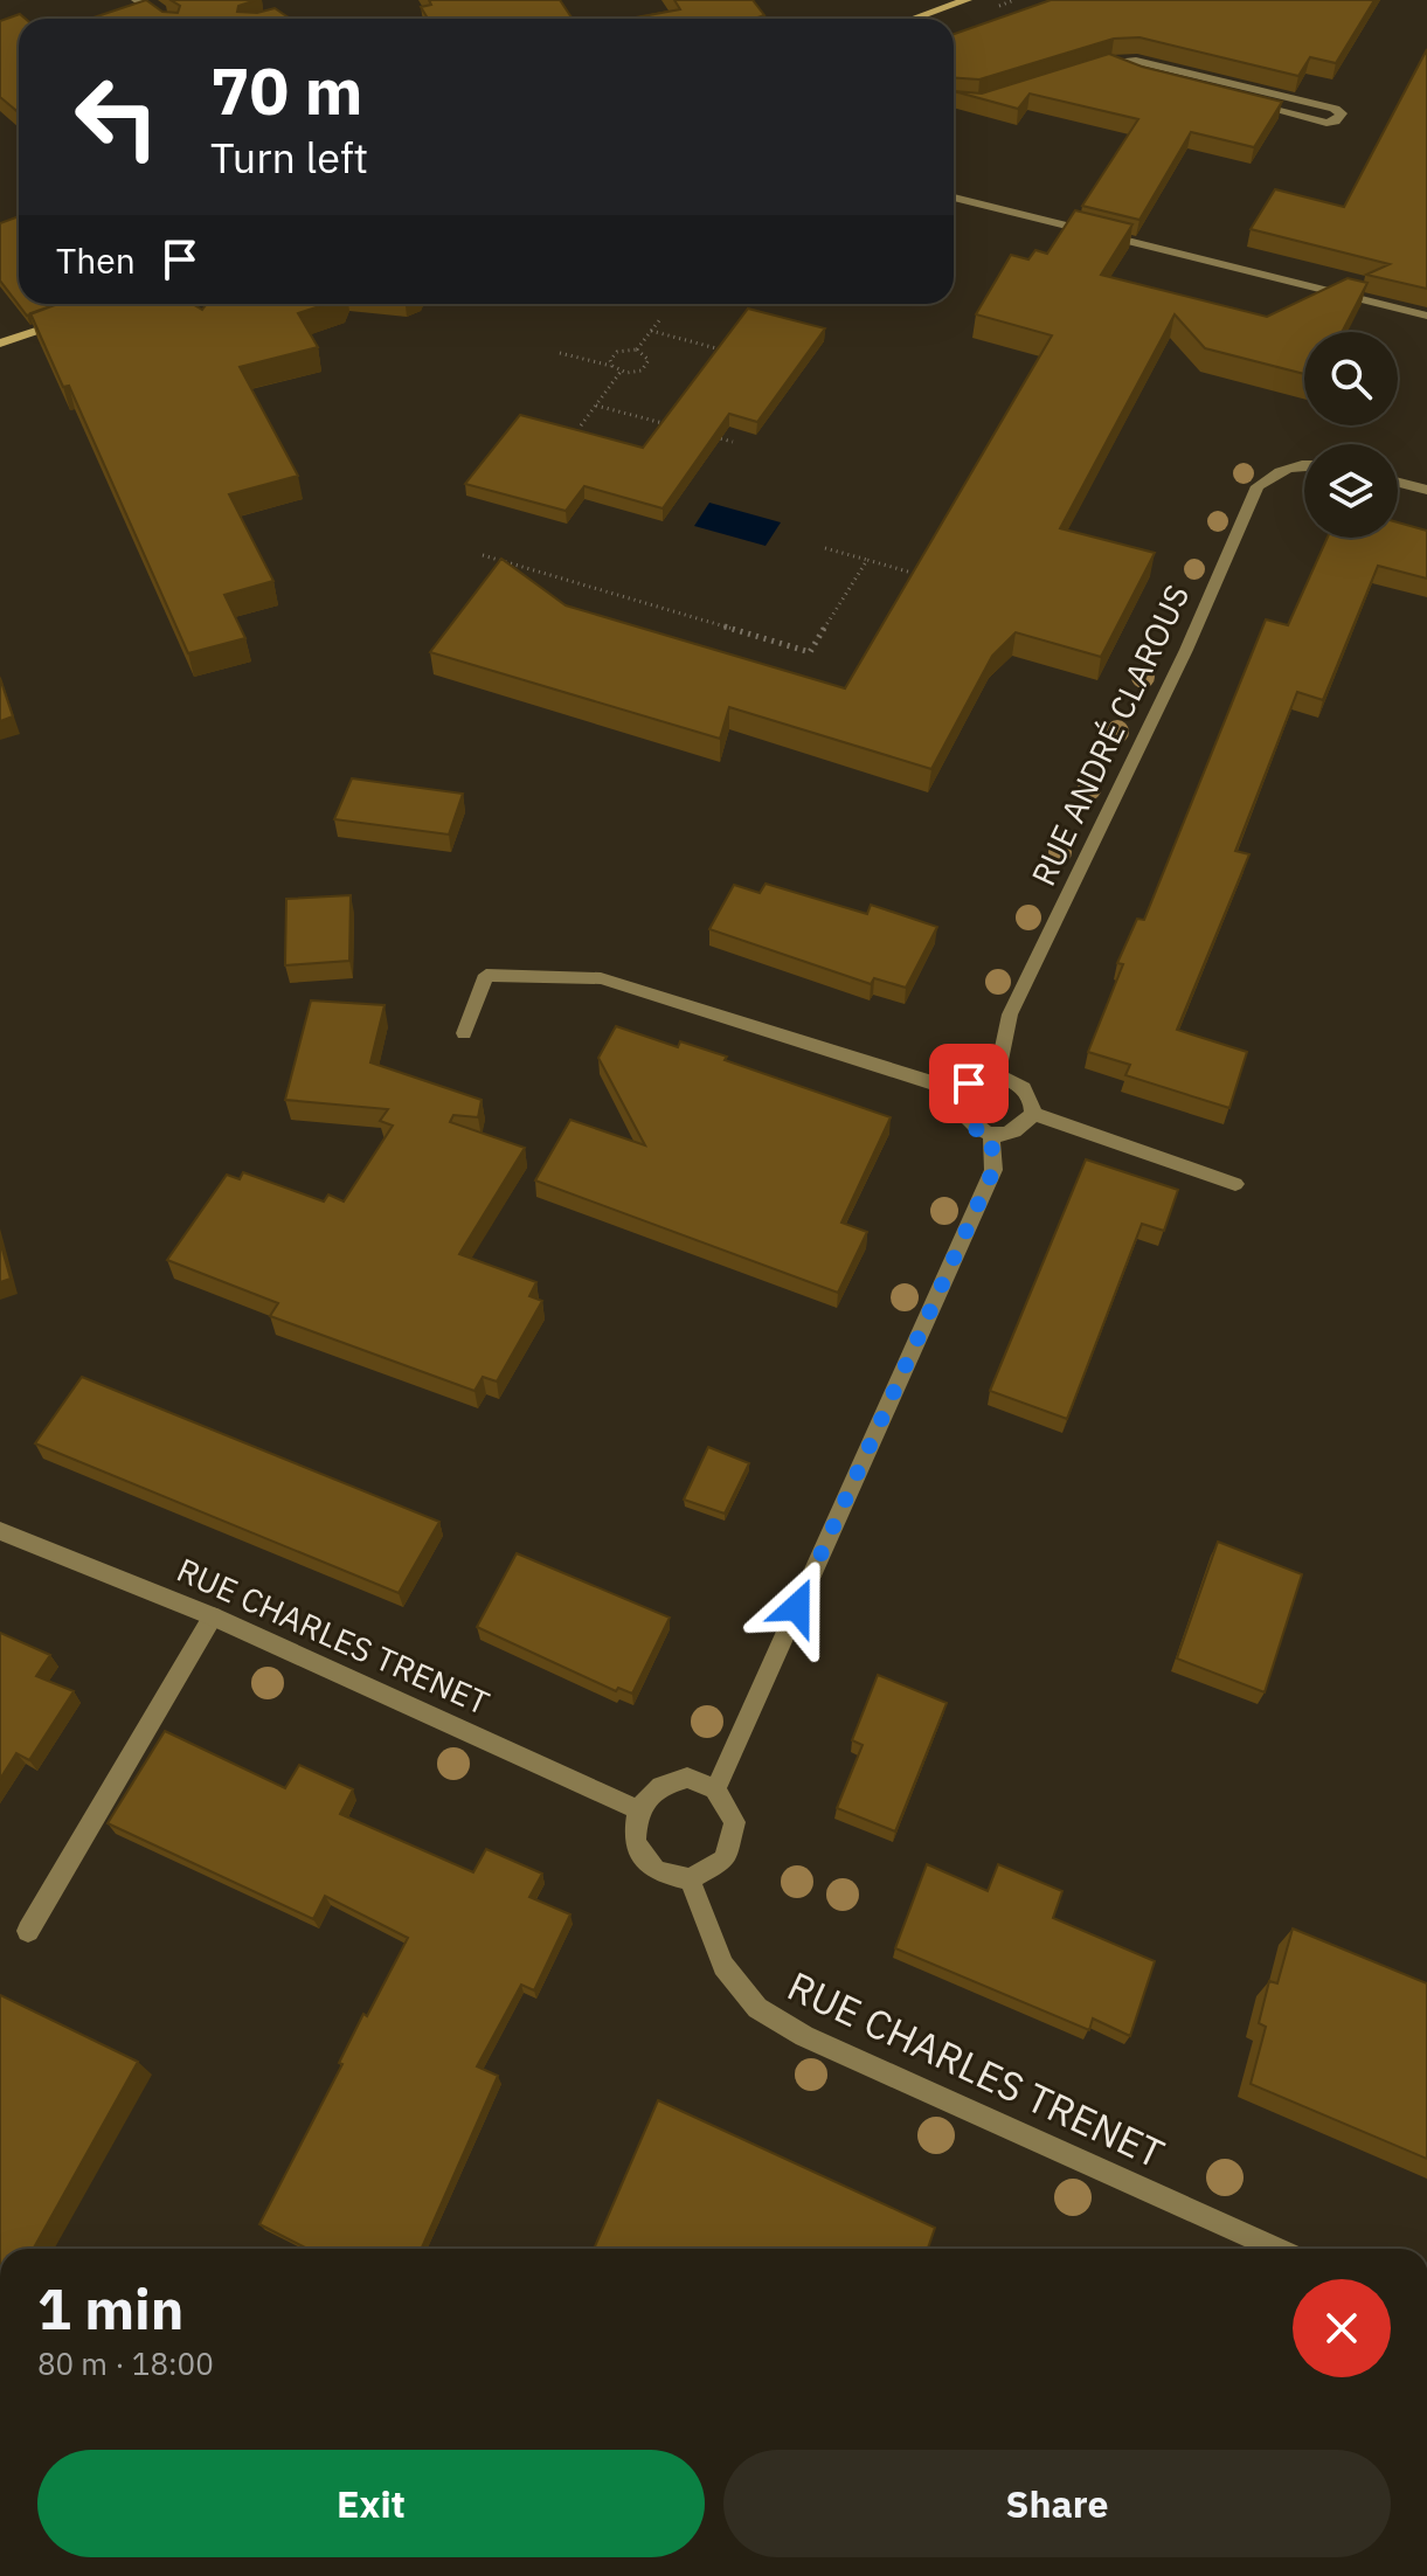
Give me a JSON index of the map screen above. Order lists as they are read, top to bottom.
{
  "streets": {
    "street": ["RUE ANDRÉ CLAROUS", "RUE CHARLES TRENET"]
  },
  "page": {
    "turn": ["70 m", "Turn left"],
    "then": "Then",
    "heading": ["1 min", "80 m · 18:00"],
    "buttons": ["Exit", "Share"]
  }
}
